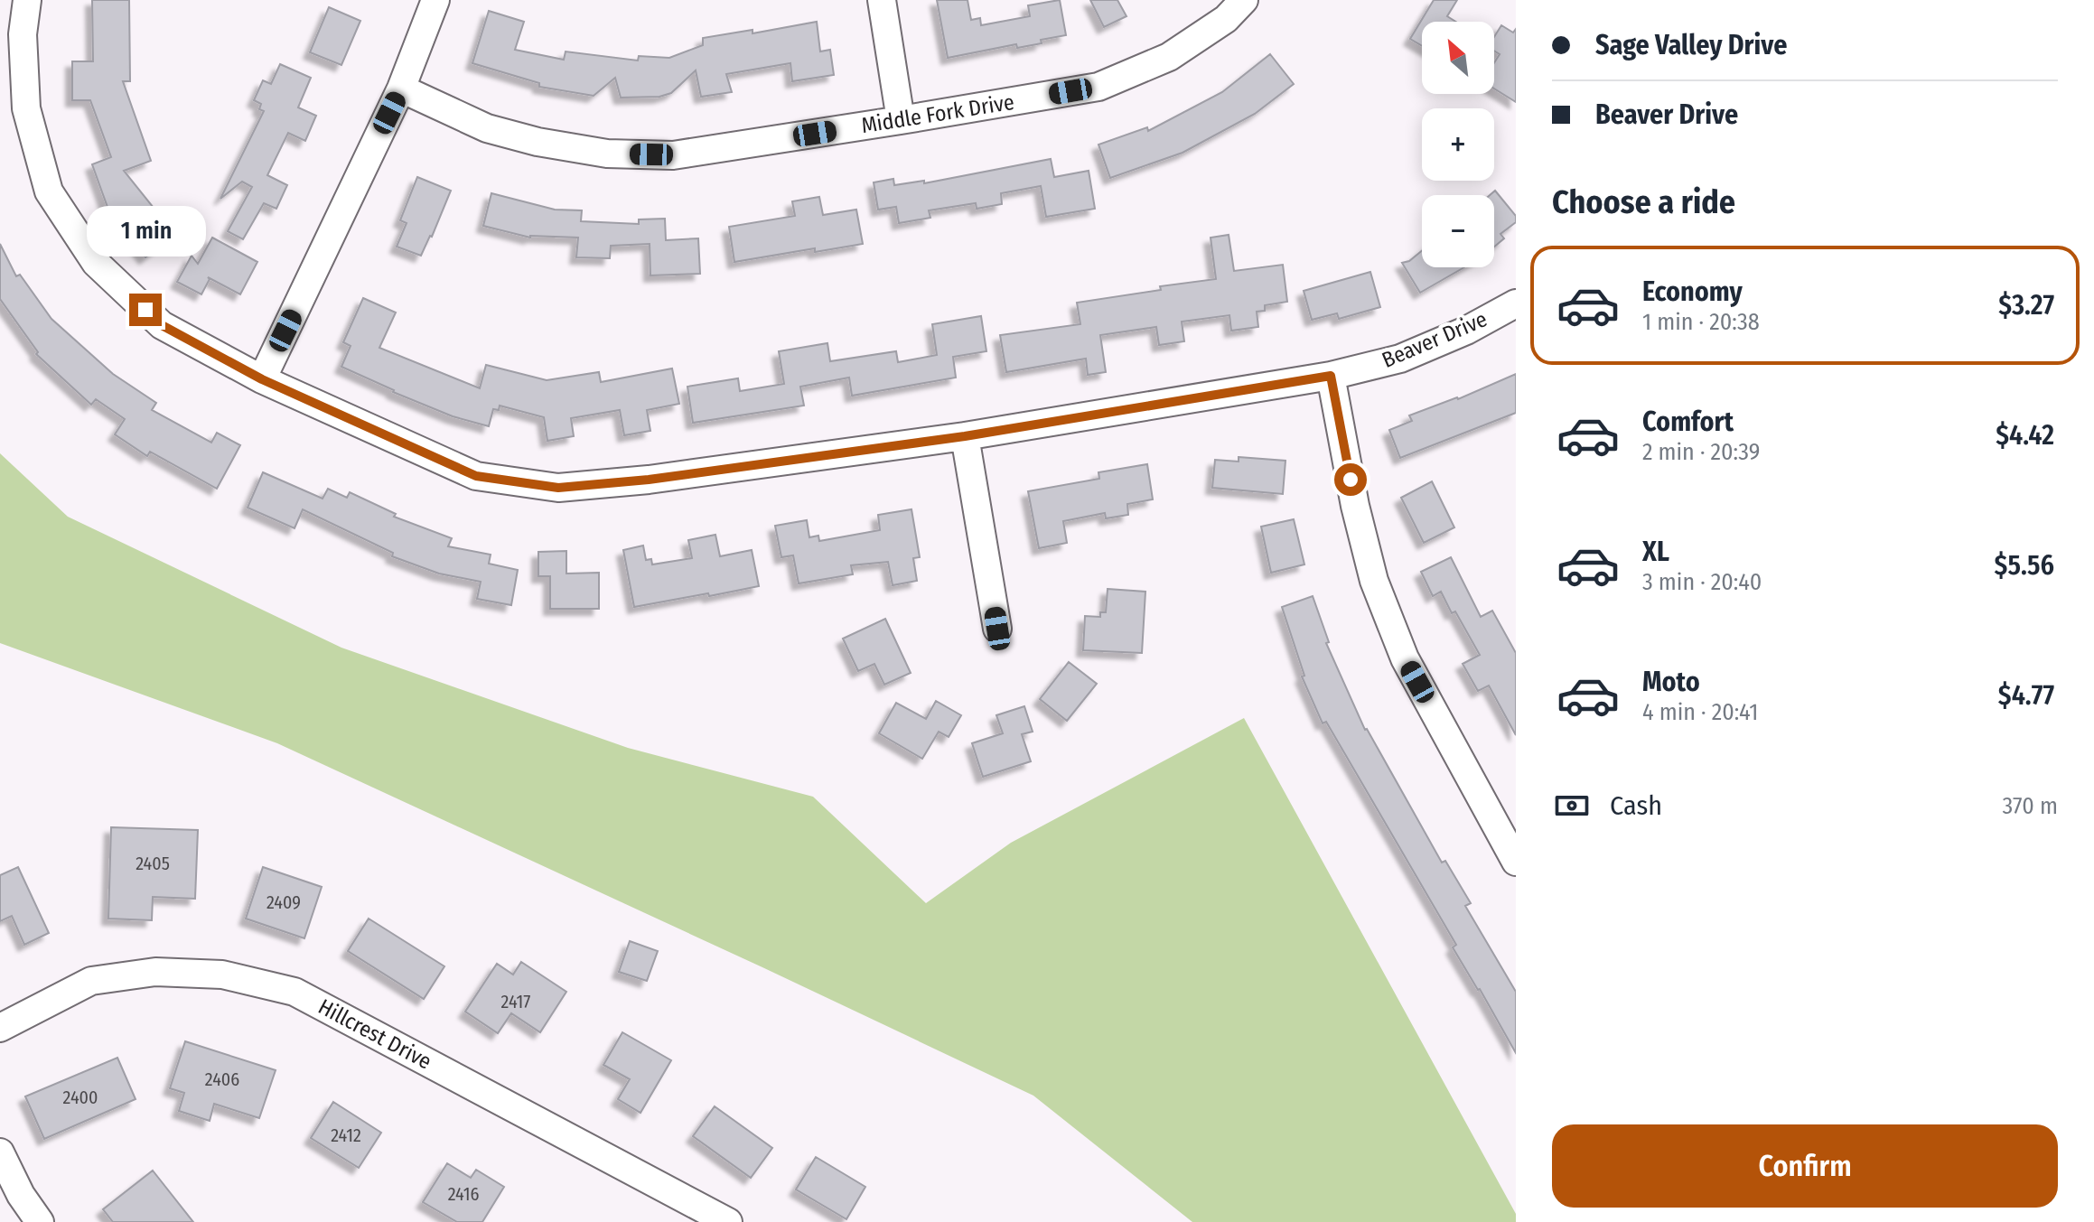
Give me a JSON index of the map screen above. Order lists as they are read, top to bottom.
{
  "streets": {
    "street": ["Middle Fork Drive", "Beaver Drive", "Hillcrest Drive"]
  },
  "house_numbers": [
    "2405",
    "2409",
    "2417",
    "2406",
    "2400",
    "2412",
    "2416"
  ],
  "north": "top left",
  "page": {
    "banner": ["Sage Valley Drive", "Beaver Drive"],
    "map_buttons": ["+", "−"],
    "heading": "Choose a ride",
    "bubble": "1 min",
    "list": [
      {
        "name": "Economy",
        "note": "1 min · 20:38",
        "value": "$3.27"
      },
      {
        "name": "Comfort",
        "note": "2 min · 20:39",
        "value": "$4.42"
      },
      {
        "name": "XL",
        "note": "3 min · 20:40",
        "value": "$5.56"
      },
      {
        "name": "Moto",
        "note": "4 min · 20:41",
        "value": "$4.77"
      }
    ],
    "pay": ["Cash", "370 m"],
    "buttons": "Confirm"
  }
}
